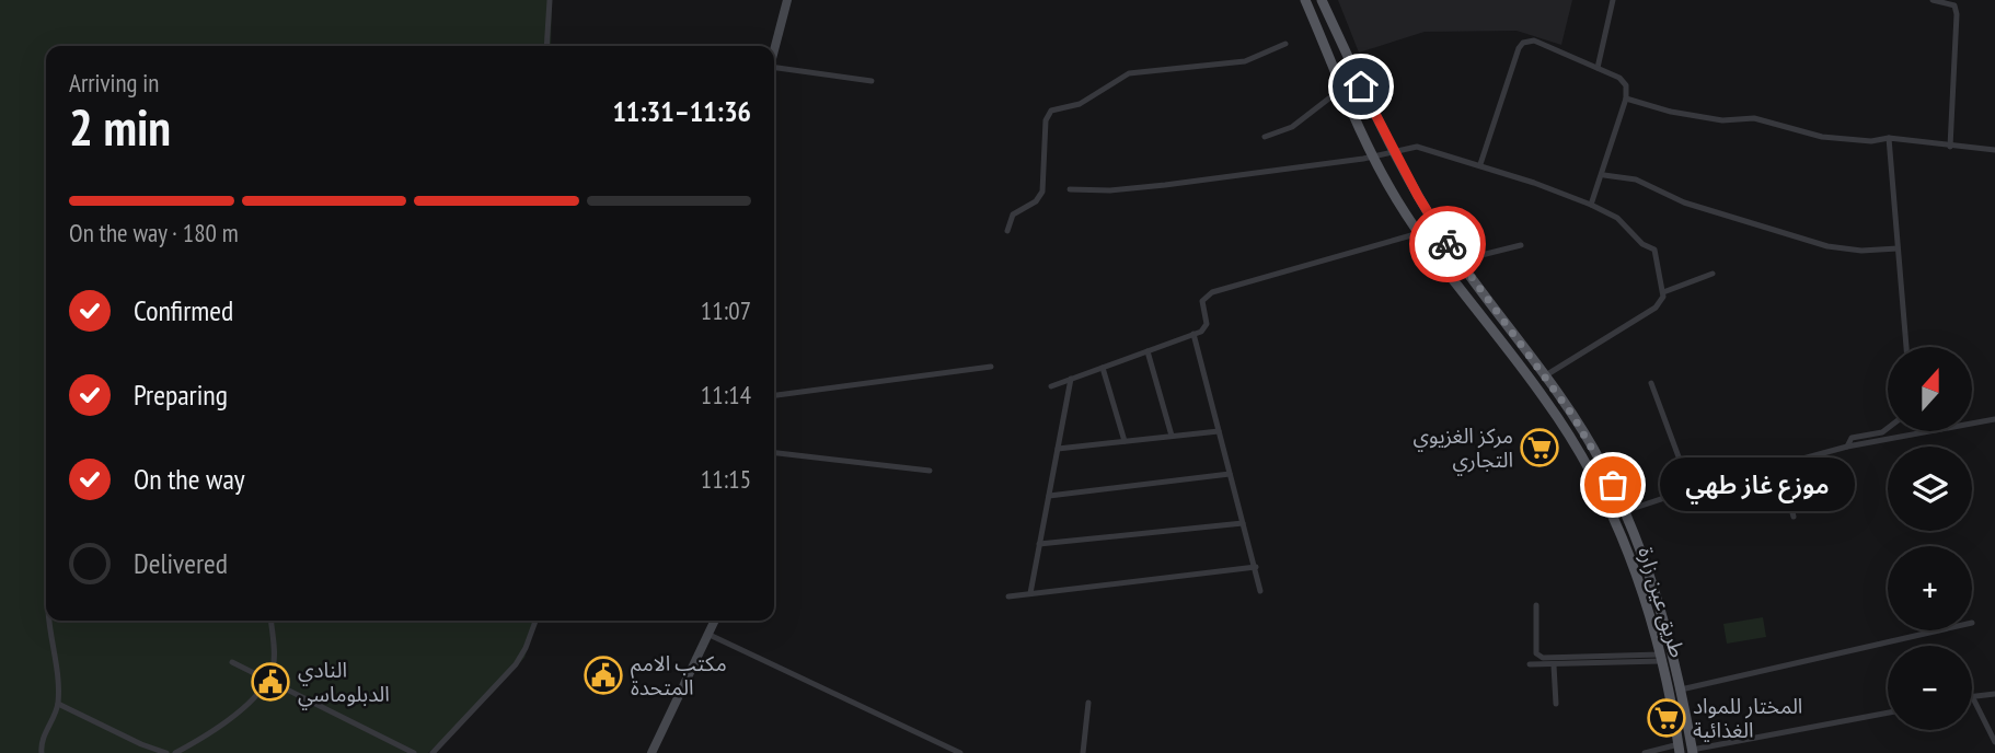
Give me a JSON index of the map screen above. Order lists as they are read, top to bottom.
{
  "streets": {
    "main road": ["طريق عين زارة"]
  },
  "places": {
    "supermarket": ["مركز الغزيوي التجاري", "المختار للمواد الغذائية"],
    "other": ["موزع غاز طهي"],
    "public building": ["مكتب الامم المتحدة", "النادي الدبلوماسي"]
  },
  "north": "top",
  "page": {
    "heading": ["2 min", "Arriving in", "11:31–11:36"],
    "bar": "On the way · 180 m",
    "list": [
      ["Confirmed", "11:07"],
      ["Preparing", "11:14"],
      ["On the way", "11:15"],
      "Delivered"
    ],
    "map_buttons": ["+", "−"],
    "bubble": "موزع غاز طهي"
  }
}
